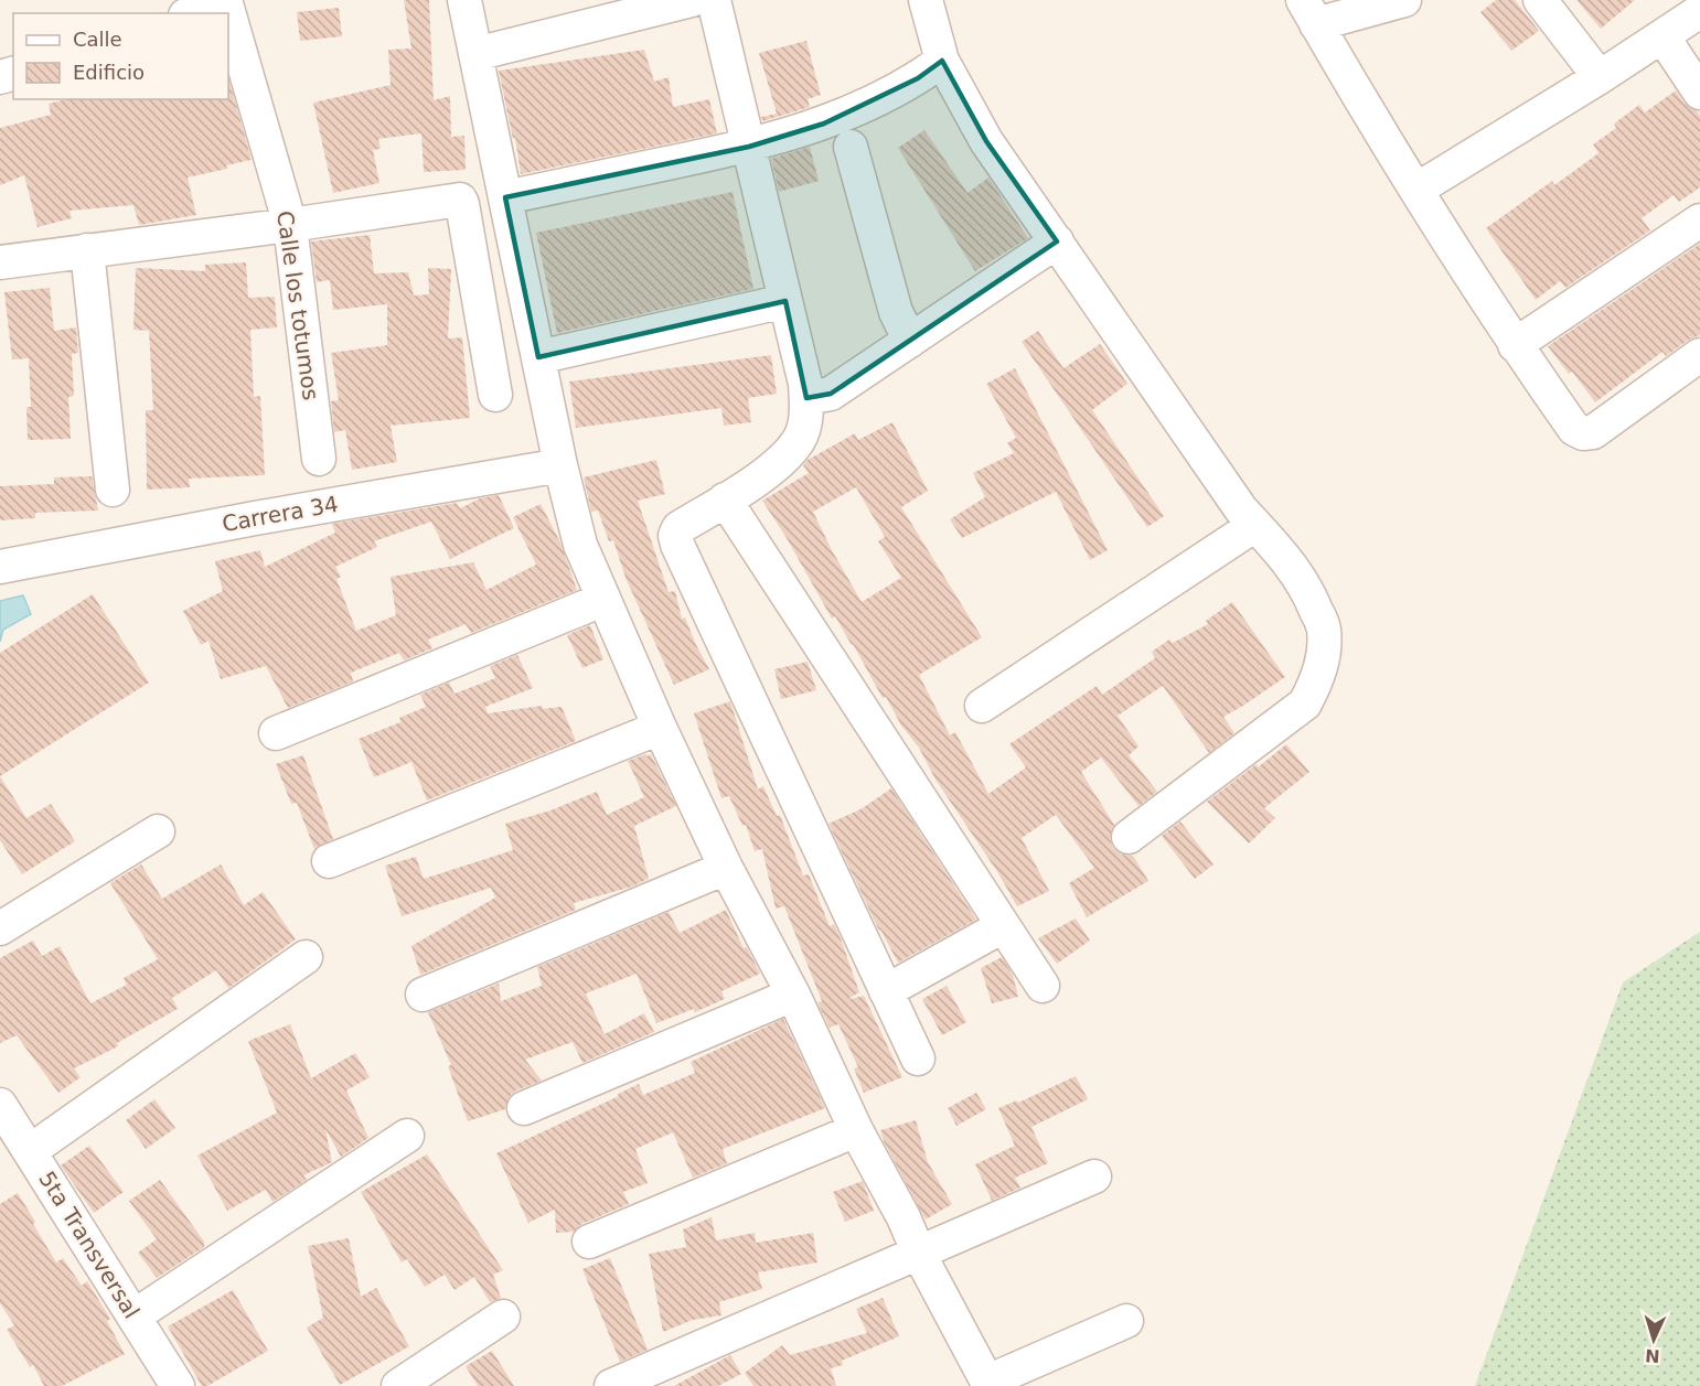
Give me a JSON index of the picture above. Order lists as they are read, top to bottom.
{
  "streets": {
    "street": ["Calle los totumos", "Carrera 34", "5ta Transversal"]
  },
  "legend": ["Calle", "Edificio"],
  "north": "bottom"
}
